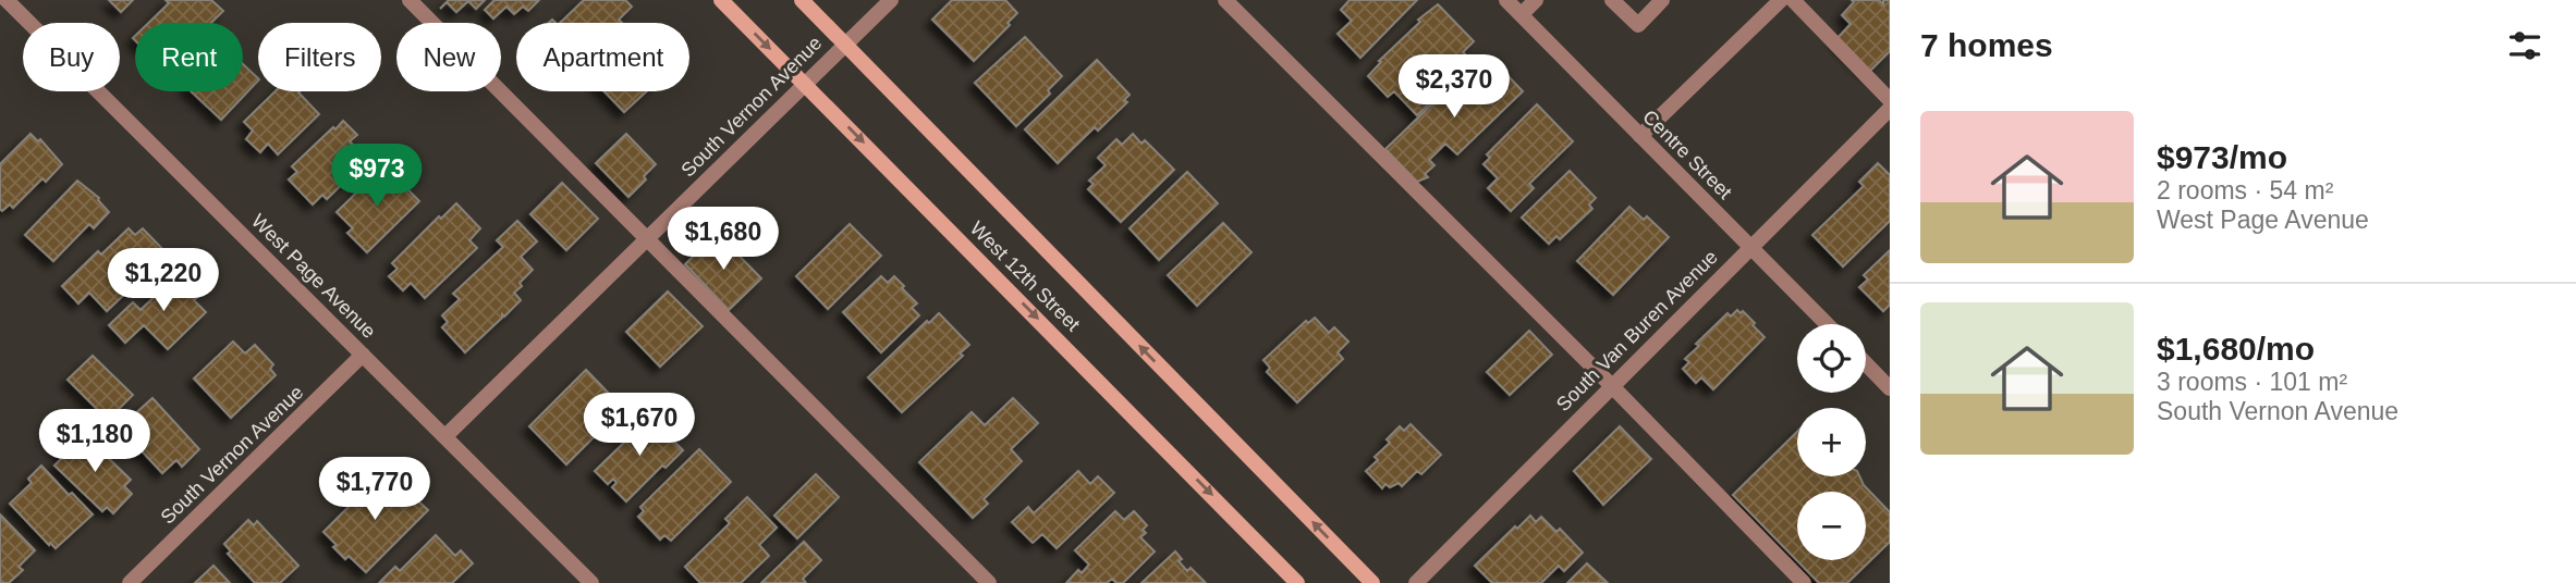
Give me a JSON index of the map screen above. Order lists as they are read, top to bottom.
{
  "streets": {
    "main road": ["West 12th Street"],
    "street": [
      "South Vernon Avenue",
      "Centre Street",
      "West Page Avenue",
      "South Van Buren Avenue"
    ]
  },
  "crossings": [
    ["South Vernon Avenue", "West Page Avenue"],
    ["South Vernon Avenue", "West 12th Street"],
    ["Centre Street", "South Van Buren Avenue"]
  ],
  "page": {
    "heading": "7 homes",
    "chip": [
      "Buy",
      "Rent",
      "Filters",
      "New",
      "Apartment"
    ],
    "price": [
      "$2,370",
      "$973",
      "$1,680",
      "$1,220",
      "$1,670",
      "$1,180",
      "$1,770"
    ],
    "list": [
      {
        "name": "$973/mo",
        "note": "2 rooms · 54 m² · West Page Avenue"
      },
      {
        "name": "$1,680/mo",
        "note": "3 rooms · 101 m² · South Vernon Avenue"
      }
    ],
    "map_buttons": ["+", "−"]
  }
}
